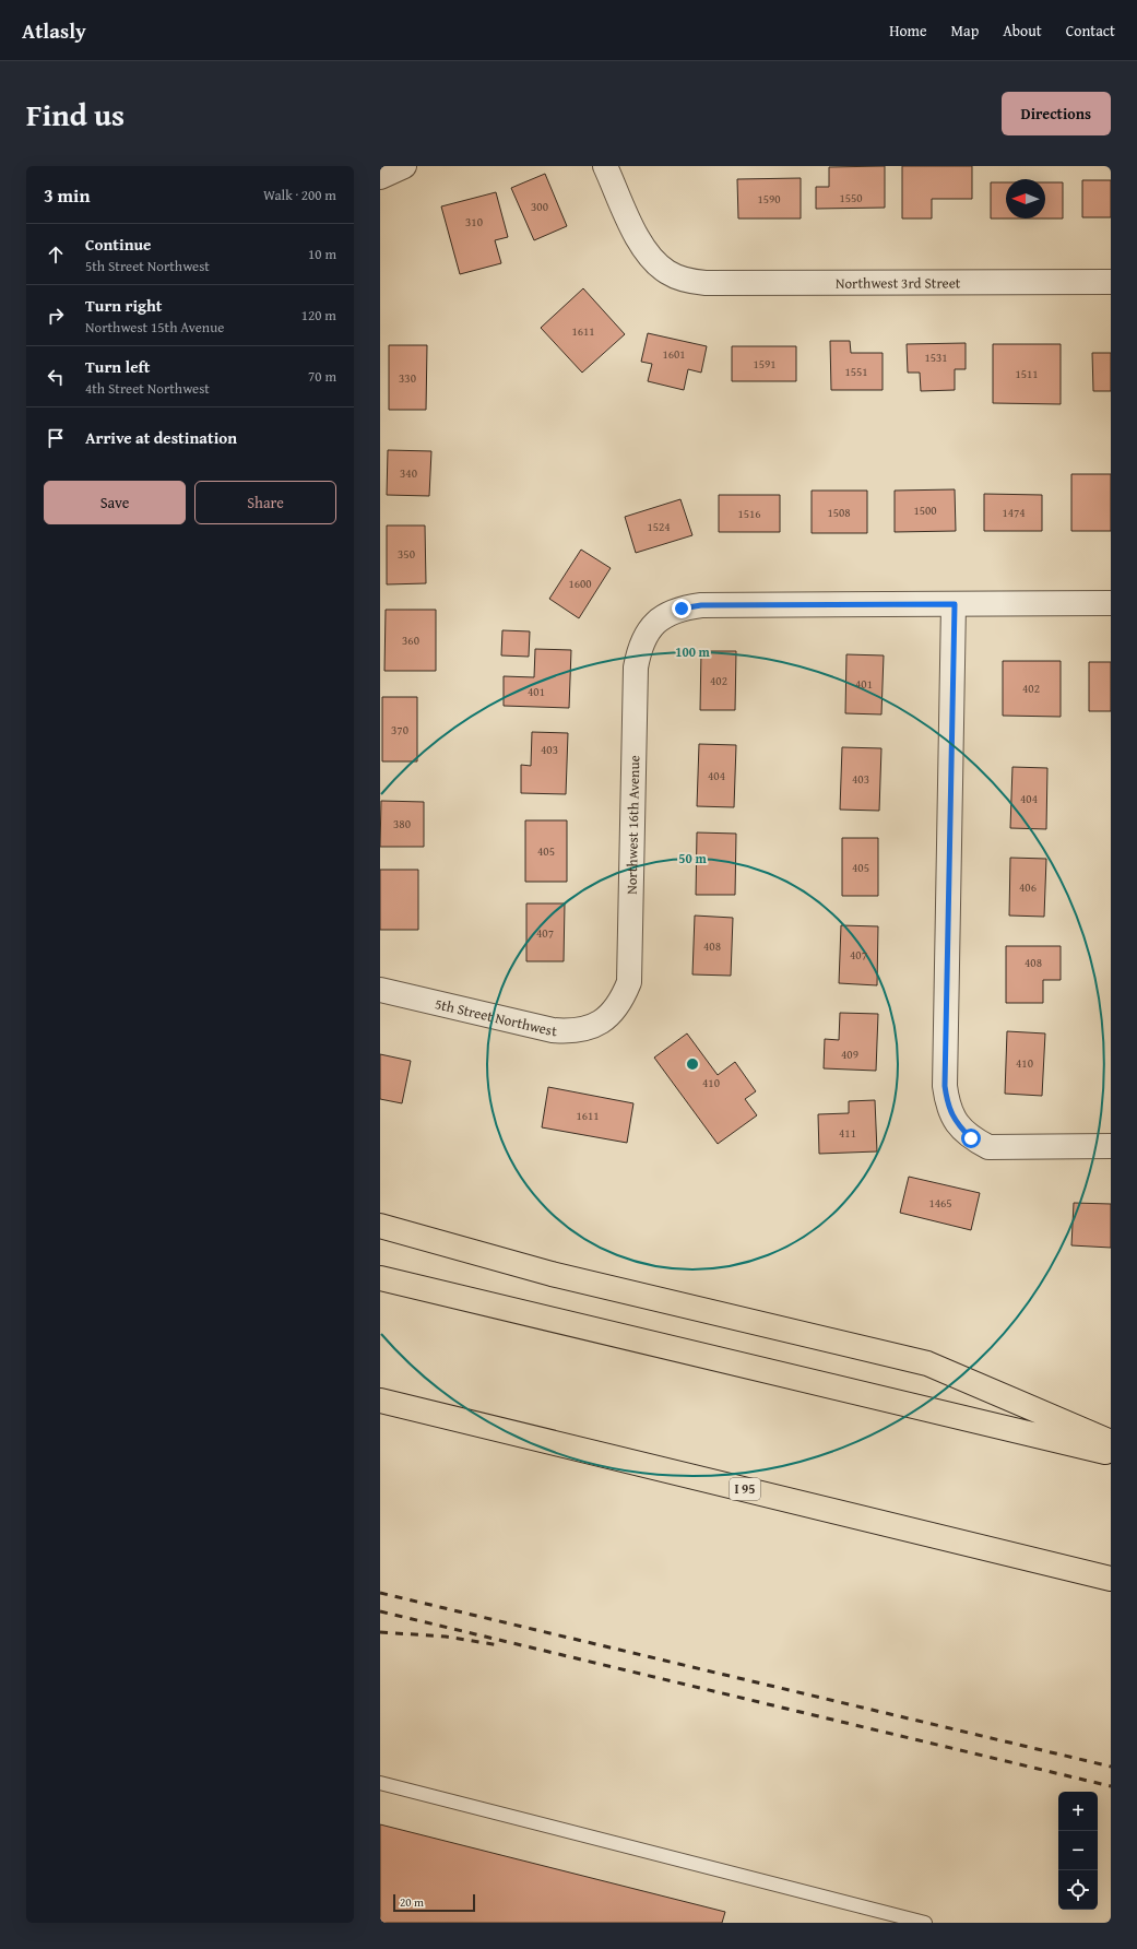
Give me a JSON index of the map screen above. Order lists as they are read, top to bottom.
{
  "streets": {
    "highway": ["I 95"],
    "street": ["Northwest 3rd Street", "Northwest 16th Avenue", "5th Street Northwest"]
  },
  "crossings": [
    ["Northwest 16th Avenue", "5th Street Northwest"]
  ],
  "house_numbers": [
    "1550",
    "1590",
    "300",
    "310",
    "1611",
    "1601",
    "1531",
    "1591",
    "1551",
    "1511",
    "330",
    "340",
    "1500",
    "1508",
    "1474",
    "1516",
    "1524",
    "350",
    "1600",
    "360",
    "402",
    "401",
    "402",
    "401",
    "370",
    "403",
    "404",
    "403",
    "404",
    "380",
    "405",
    "405",
    "406",
    "407",
    "408",
    "407",
    "408",
    "409",
    "410",
    "410",
    "1611",
    "411",
    "1465"
  ],
  "scale_bar": "20 m",
  "north": "left",
  "page": {
    "header": "Atlasly",
    "nav": [
      "Home",
      "Map",
      "About",
      "Contact"
    ],
    "title": "Find us",
    "buttons": [
      "Directions",
      ["Save", "Share"]
    ],
    "heading": ["3 min", "Walk · 200 m"],
    "list": [
      ["Continue", "5th Street Northwest", "10 m"],
      ["Turn right", "Northwest 15th Avenue", "120 m"],
      ["Turn left", "4th Street Northwest", "70 m"],
      "Arrive at destination"
    ],
    "map_buttons": ["+", "−"],
    "scale": "20 m"
  },
  "rings": ["100 m", "50 m"]
}
